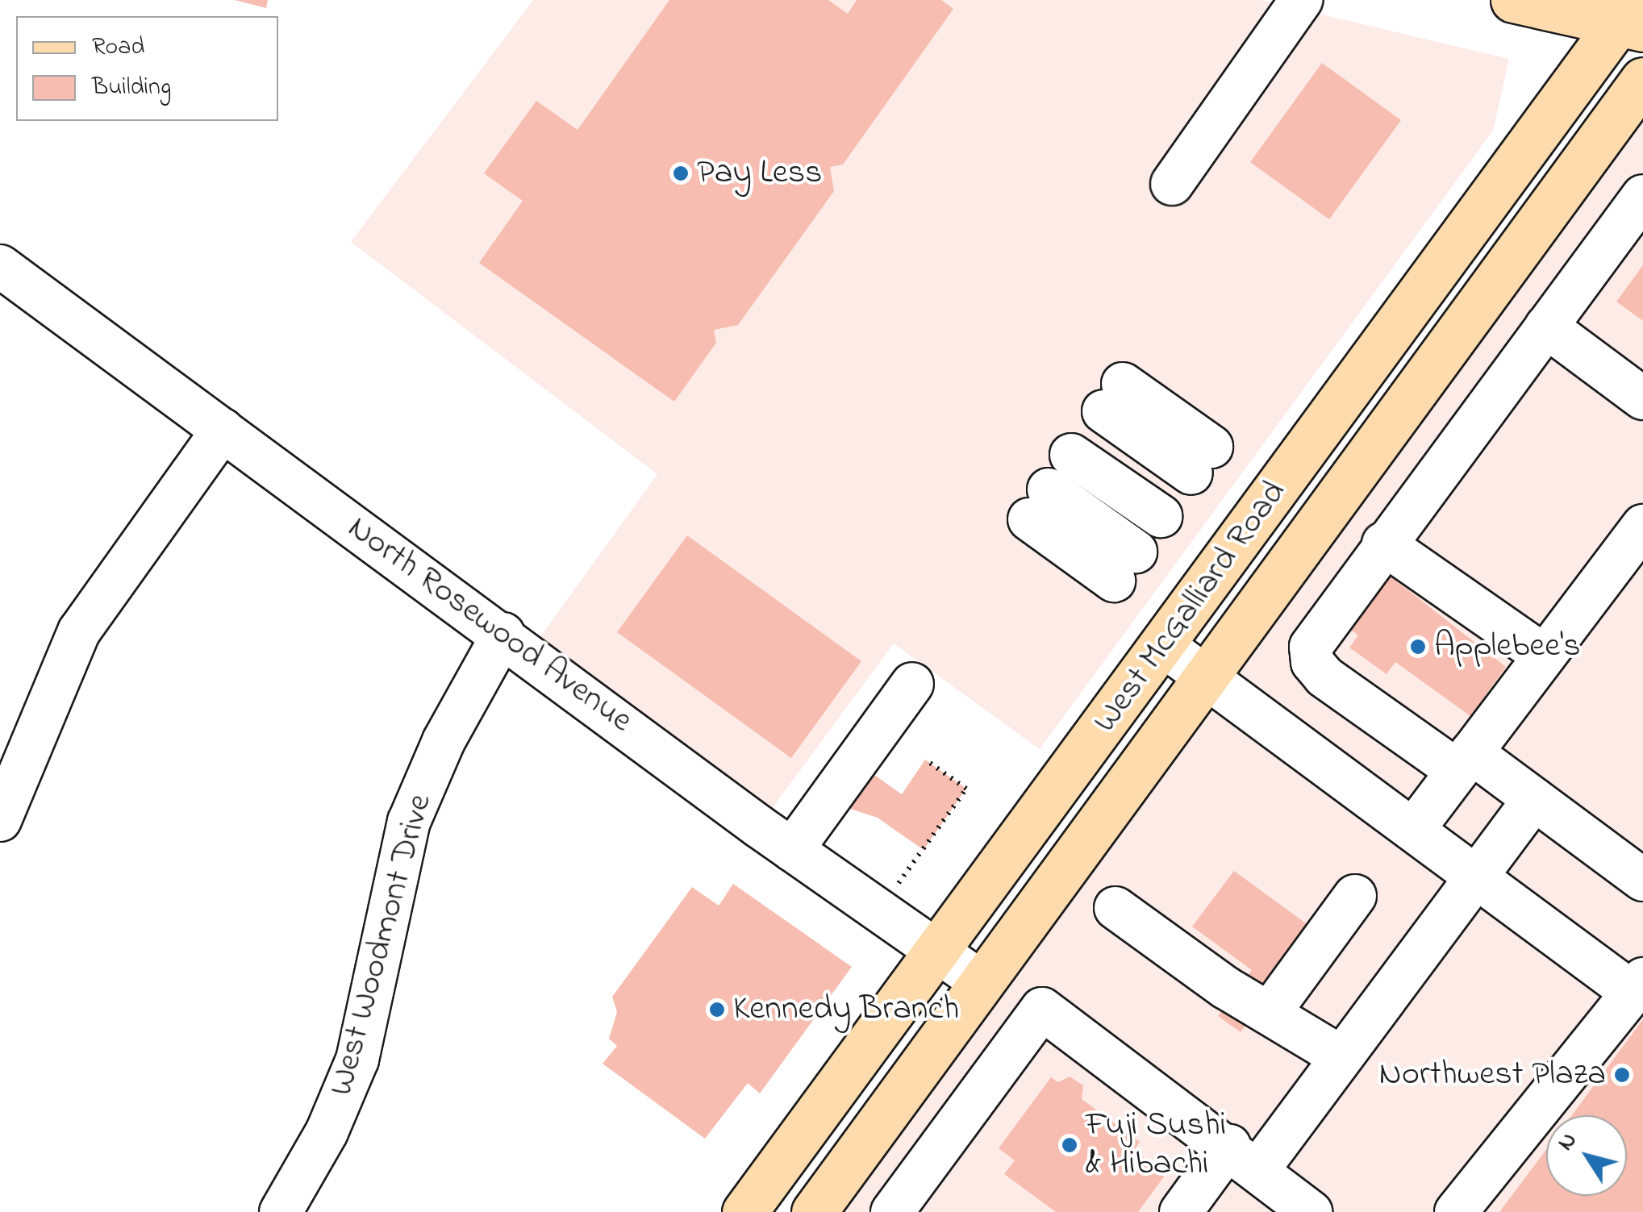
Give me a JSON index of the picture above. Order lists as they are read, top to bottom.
{
  "streets": {
    "main road": ["West McGalliard Road"],
    "street": ["North Rosewood Avenue", "West Woodmont Drive"]
  },
  "crossings": [
    ["West McGalliard Road", "North Rosewood Avenue"],
    ["North Rosewood Avenue", "West Woodmont Drive"]
  ],
  "places": [
    "Pay Less",
    "Applebee's",
    "Kennedy Branch",
    "Northwest Plaza",
    "Fuji Sushi & Hibachi"
  ],
  "legend": ["Road", "Building"],
  "north": "top left"
}
